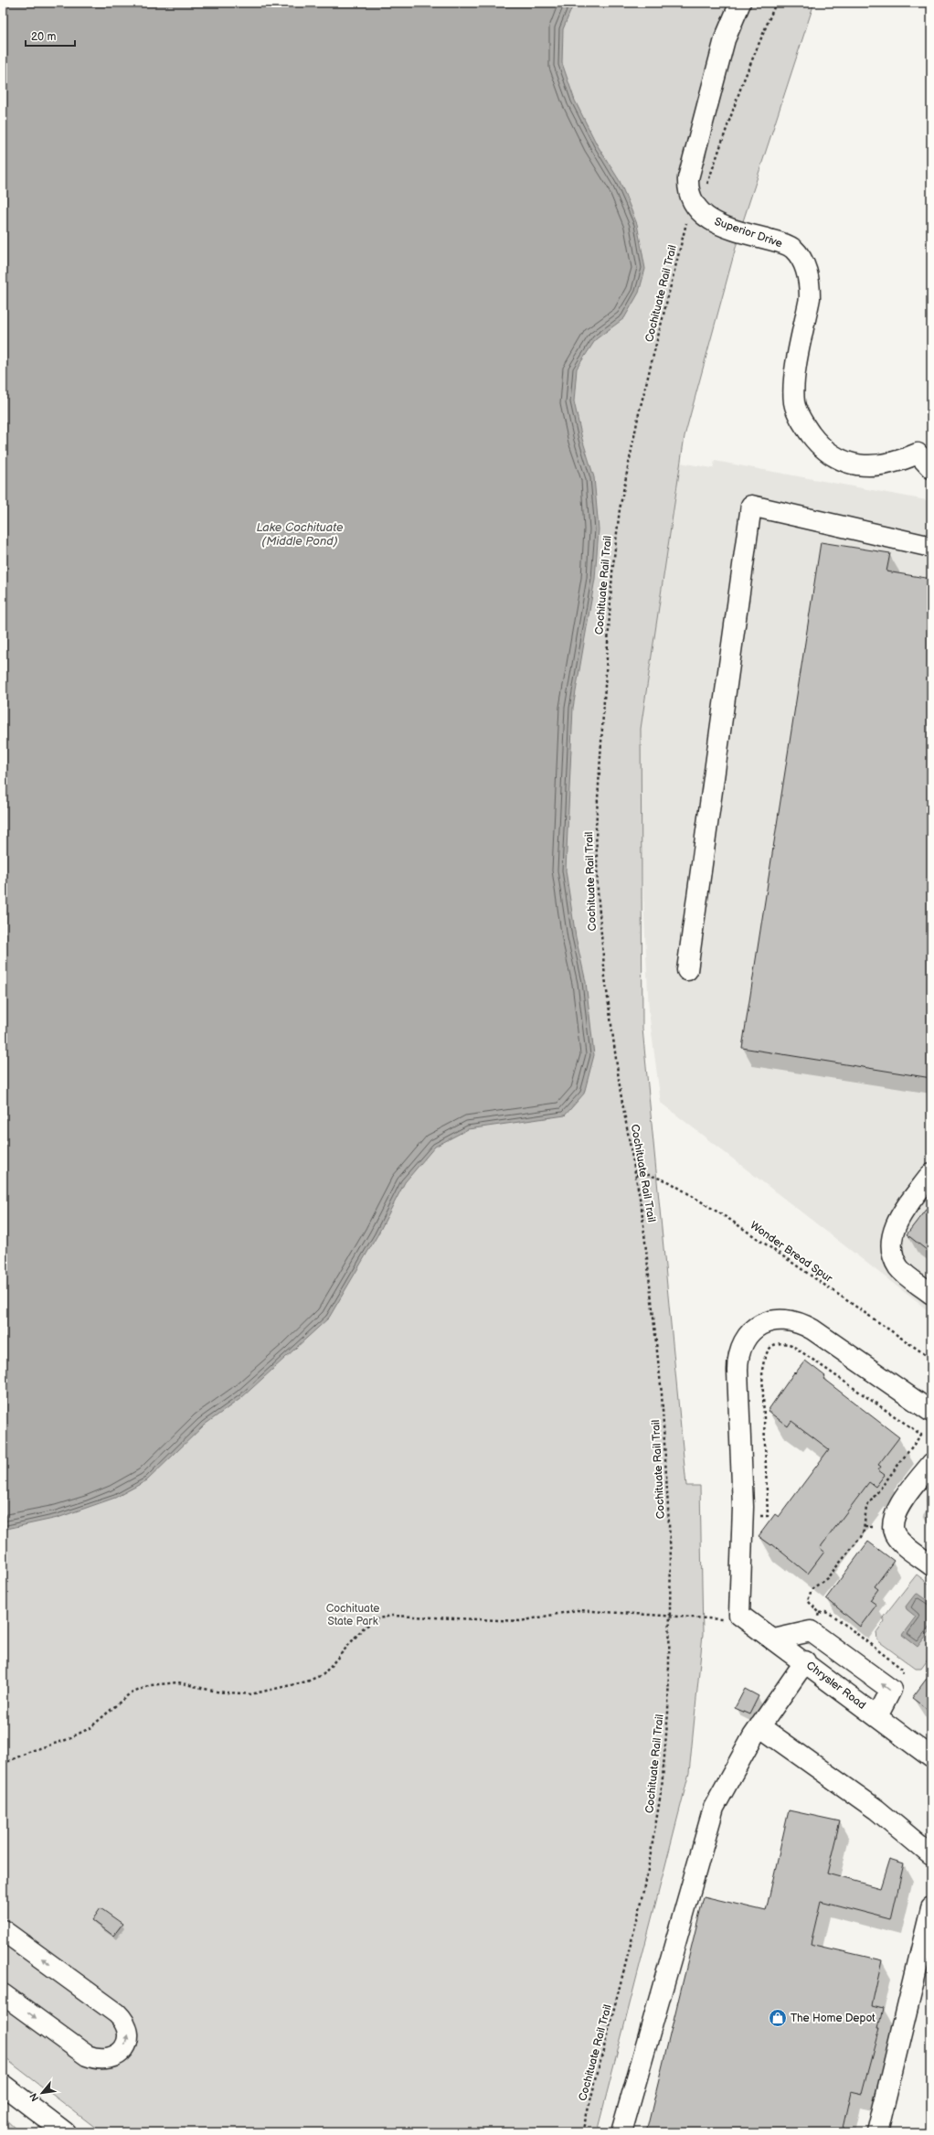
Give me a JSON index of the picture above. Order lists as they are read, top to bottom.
{
  "streets": {
    "street": ["Superior Drive", "Chrysler Road"],
    "path": ["Cochituate Rail Trail", "Wonder Bread Spur"]
  },
  "crossings": [
    ["Cochituate Rail Trail", "Wonder Bread Spur"]
  ],
  "water": ["Lake Cochituate (Middle Pond)"],
  "parks": ["Cochituate State Park"],
  "places": {
    "shop": ["The Home Depot"]
  },
  "scale_bar": "20 m",
  "north": "bottom left"
}
